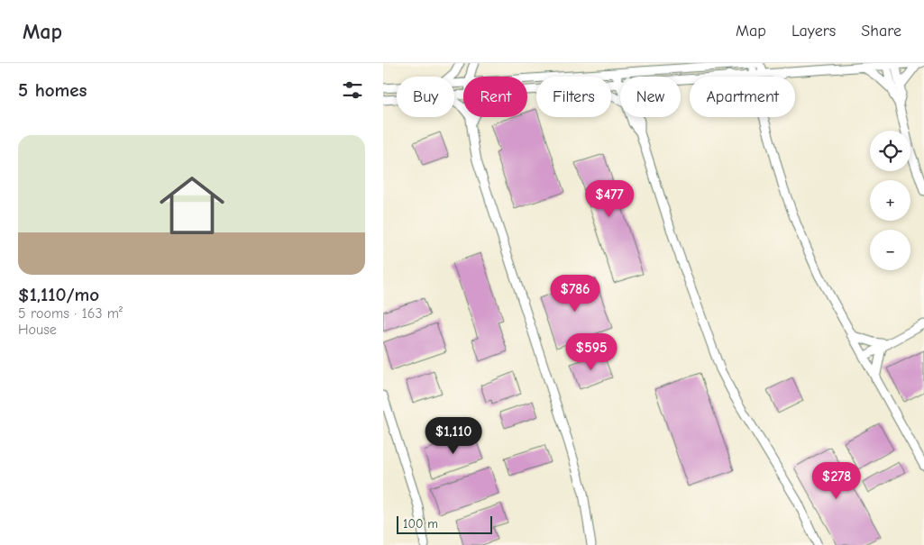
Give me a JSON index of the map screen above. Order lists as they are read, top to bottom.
{
  "scale_bar": "100 m",
  "page": {
    "header": "Map",
    "nav": ["Map", "Layers", "Share"],
    "heading": "5 homes",
    "chip": [
      "Buy",
      "Rent",
      "Filters",
      "New",
      "Apartment"
    ],
    "list": [
      {
        "name": "$1,110/mo",
        "note": "5 rooms · 163 m² · House"
      }
    ],
    "map_buttons": ["+", "−"],
    "price": [
      "$477",
      "$786",
      "$595",
      "$1,110",
      "$278"
    ],
    "scale": "100 m"
  }
}
